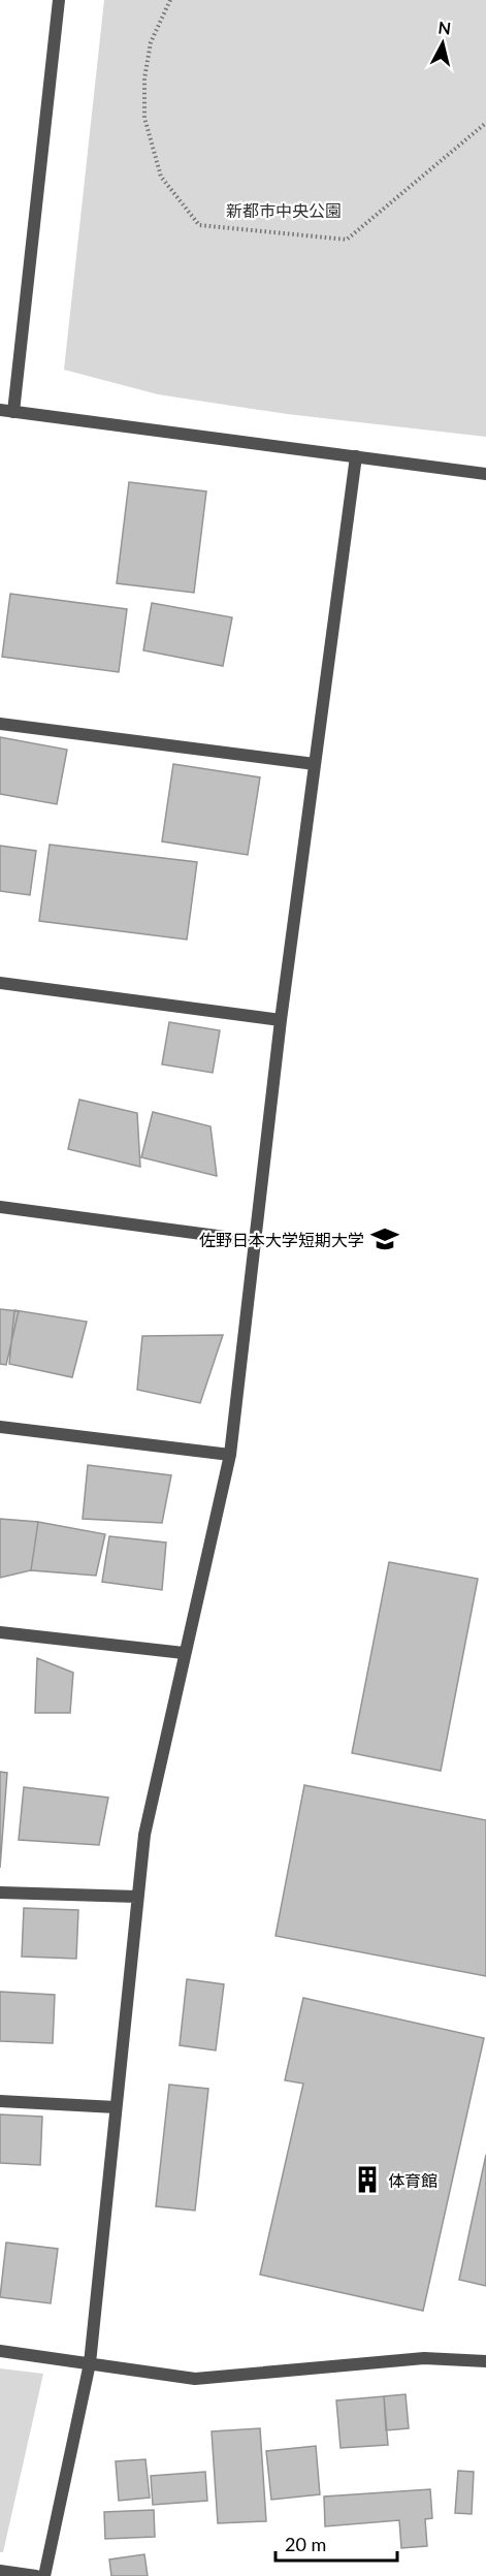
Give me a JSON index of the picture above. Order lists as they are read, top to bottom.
{
  "parks": ["新都市中央公園"],
  "places": {
    "school or university": ["佐野日本大学短期大学"],
    "building": ["体育館"]
  },
  "scale_bar": "20 m",
  "north": "top"
}
